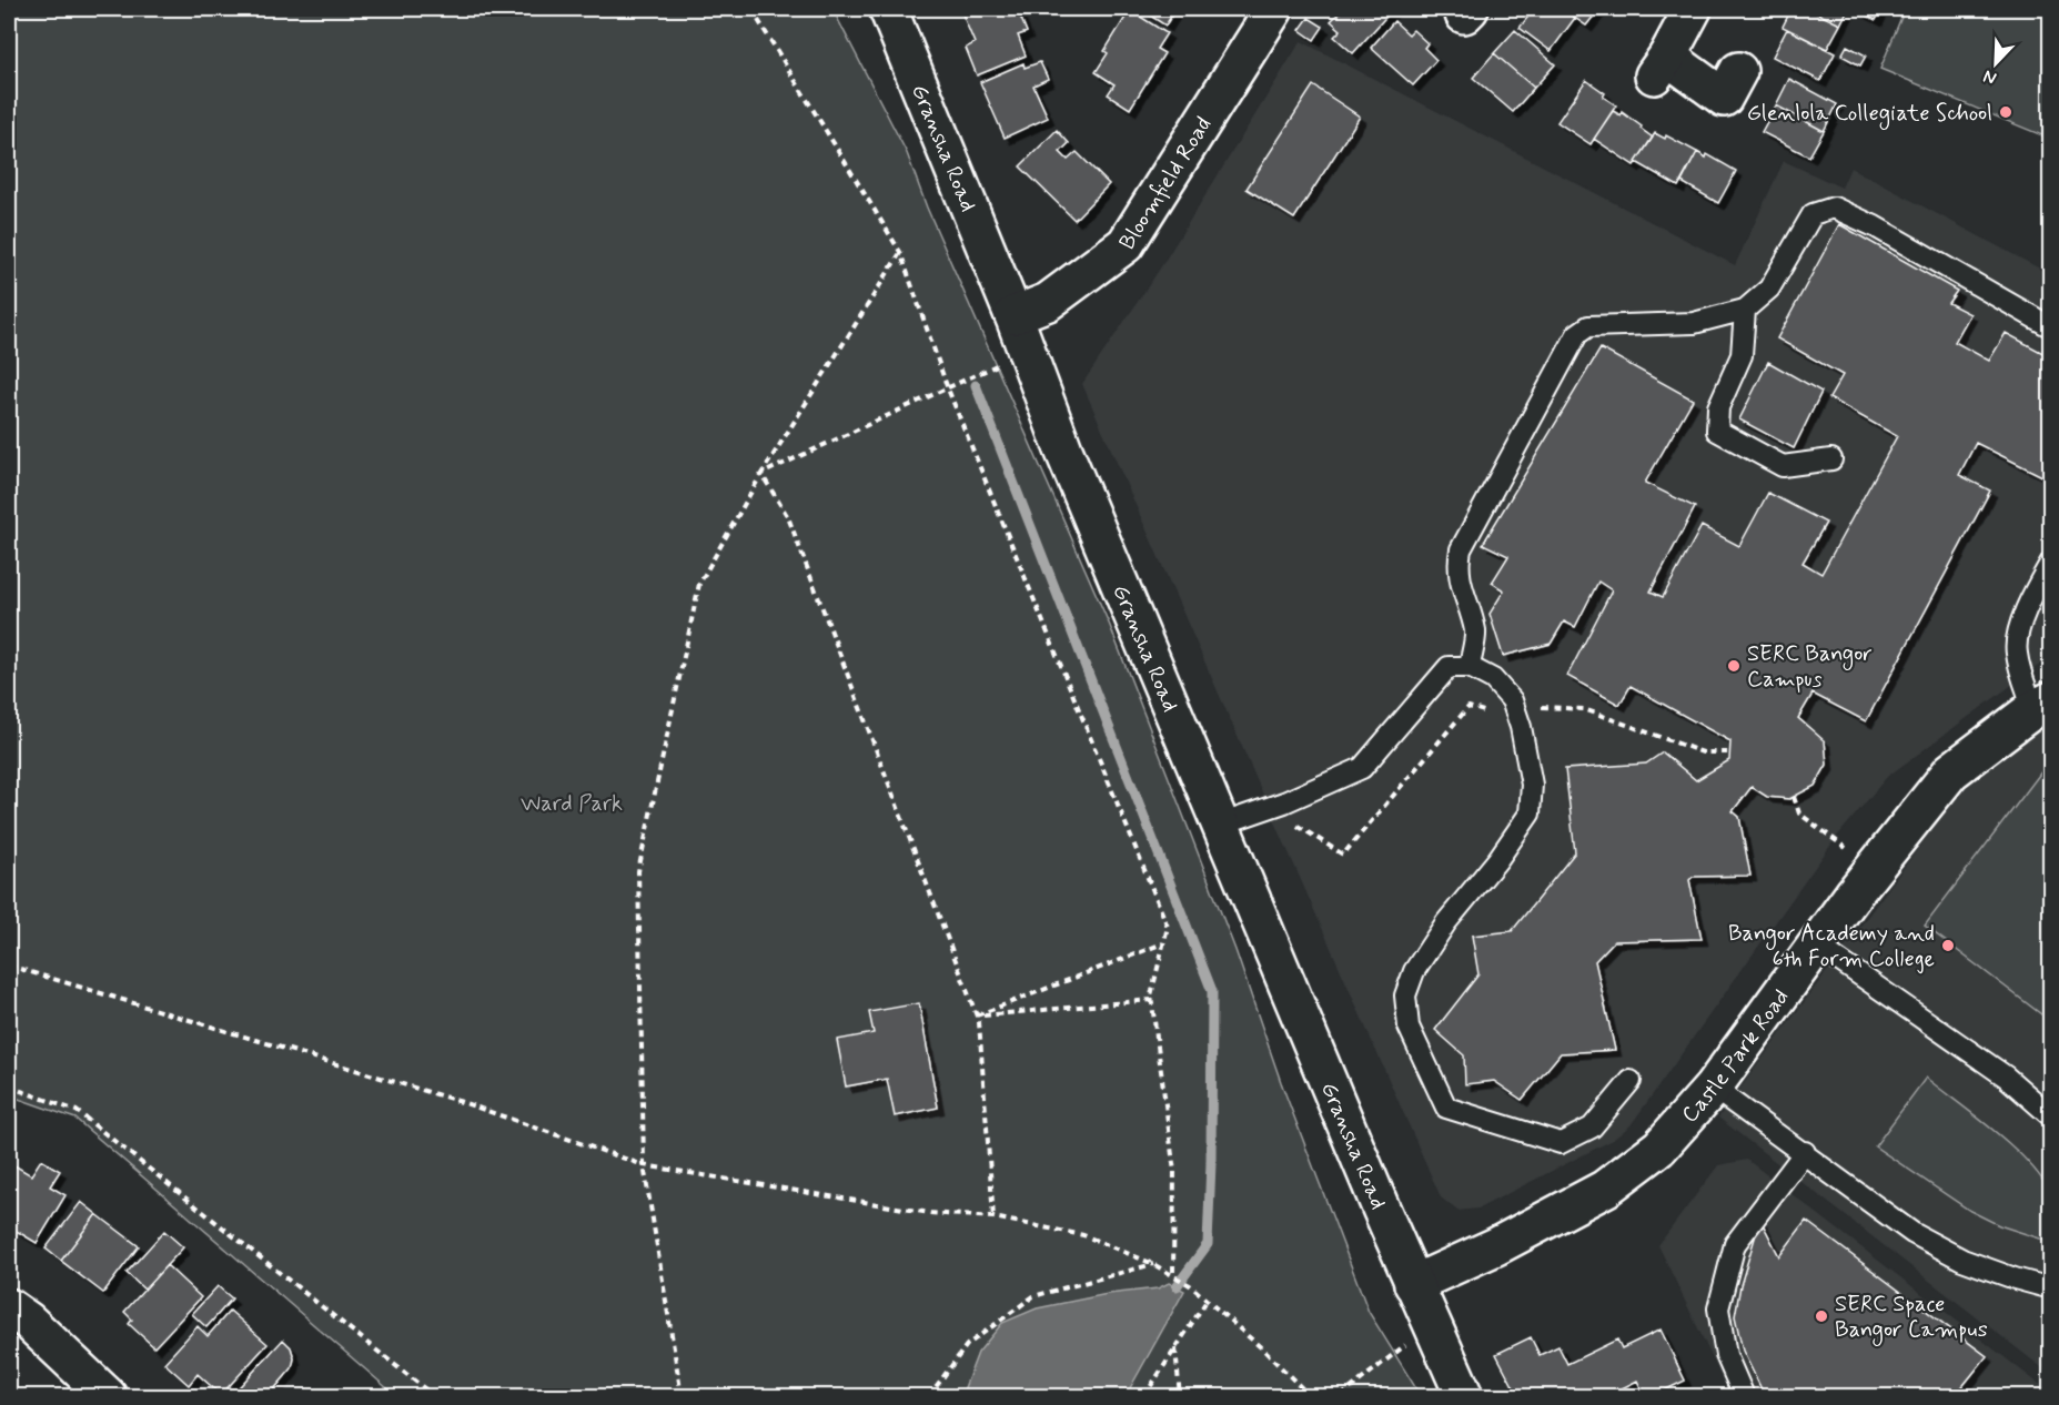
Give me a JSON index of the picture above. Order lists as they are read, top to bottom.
{
  "streets": {
    "street": ["Gransha Road", "Bloomfield Road", "Castle Park Road"]
  },
  "crossings": [
    ["Gransha Road", "Bloomfield Road"],
    ["Gransha Road", "Castle Park Road"]
  ],
  "parks": ["Ward Park"],
  "places": [
    "Glenlola Collegiate School",
    "SERC Bangor Campus",
    "Bangor Academy and 6th Form College",
    "SERC Space Bangor Campus"
  ],
  "north": "bottom left"
}
